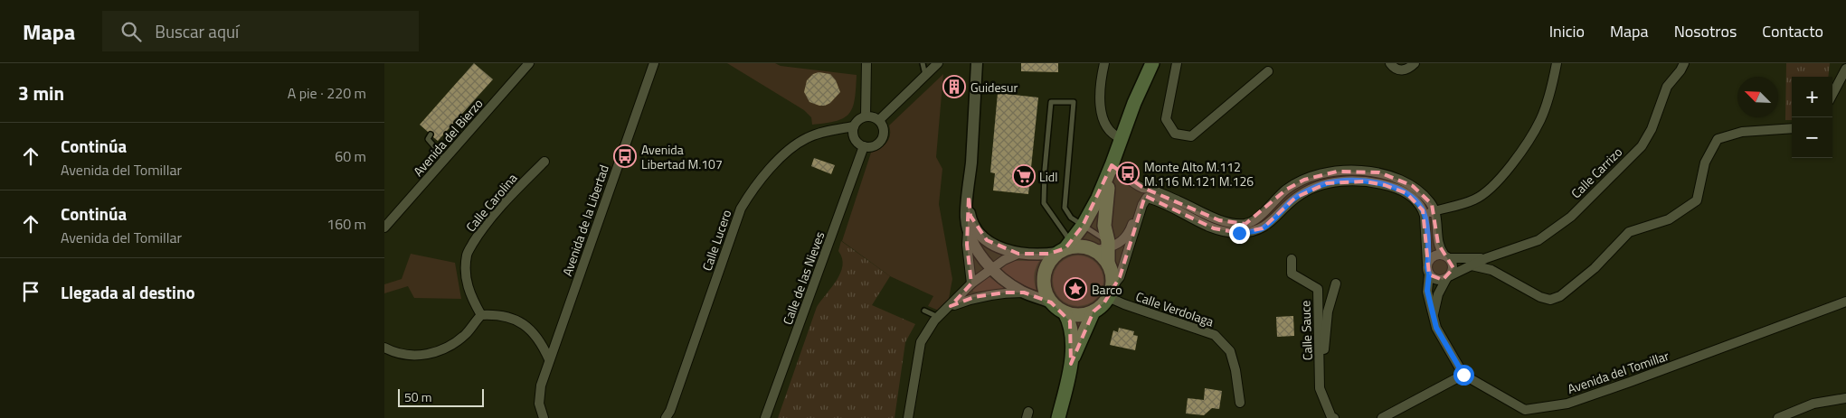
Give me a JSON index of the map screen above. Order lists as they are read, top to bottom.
{
  "streets": {
    "street": [
      "Avenida del Bierzo",
      "Calle Carrizo",
      "Calle Carolina",
      "Avenida de la Libertad",
      "Calle Lucero",
      "Calle de las Nieves",
      "Calle Verdolaga",
      "Calle Sauce",
      "Avenida del Tomillar"
    ]
  },
  "crossings": [
    ["Calle Lucero", "Calle de las Nieves"]
  ],
  "places": {
    "building": ["Guidesur"],
    "bus stop": ["Avenida Libertad M.107", "Monte Alto M.112 M.116 M.121 M.126"],
    "supermarket": ["Lidl"],
    "place": ["Barco"]
  },
  "scale_bar": "50 m",
  "north": "top left",
  "page": {
    "header": "Mapa",
    "search": "Buscar aquí",
    "nav": [
      "Inicio",
      "Mapa",
      "Nosotros",
      "Contacto"
    ],
    "heading": ["3 min", "A pie · 220 m"],
    "map_buttons": ["+", "−"],
    "list": [
      ["Continúa", "Avenida del Tomillar", "60 m"],
      ["Continúa", "Avenida del Tomillar", "160 m"],
      "Llegada al destino"
    ],
    "scale": "50 m"
  }
}
